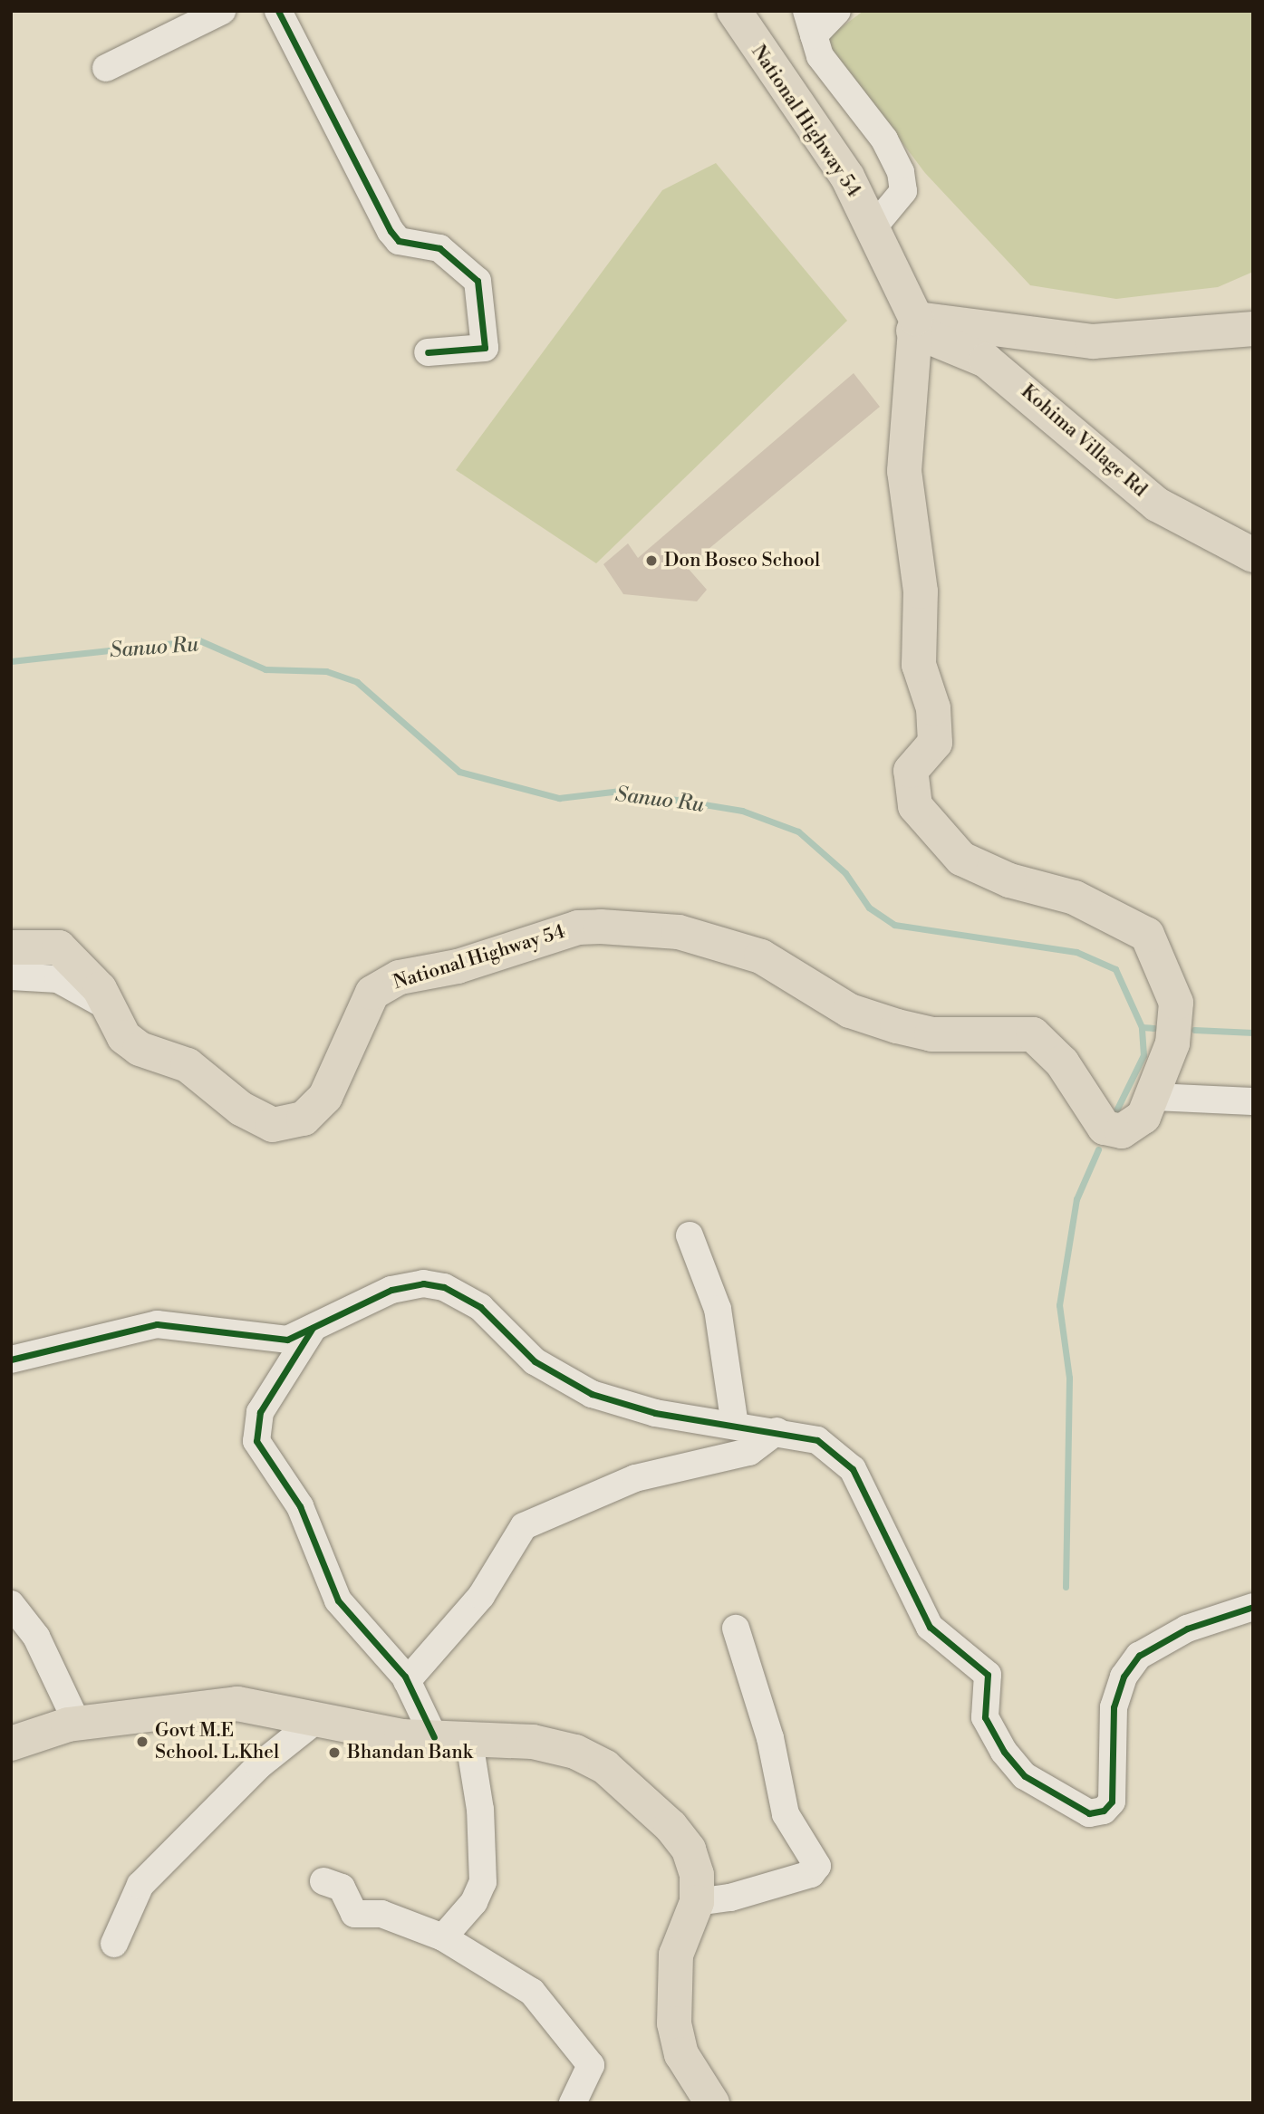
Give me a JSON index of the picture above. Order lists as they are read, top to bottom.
{
  "streets": {
    "main road": ["National Highway 54", "Kohima Village Rd"]
  },
  "crossings": [
    ["National Highway 54", "Kohima Village Rd"]
  ],
  "water": ["Sanuo Ru"],
  "places": ["Don Bosco School", "Govt M.E School. L.Khel", "Bhandan Bank"]
}
